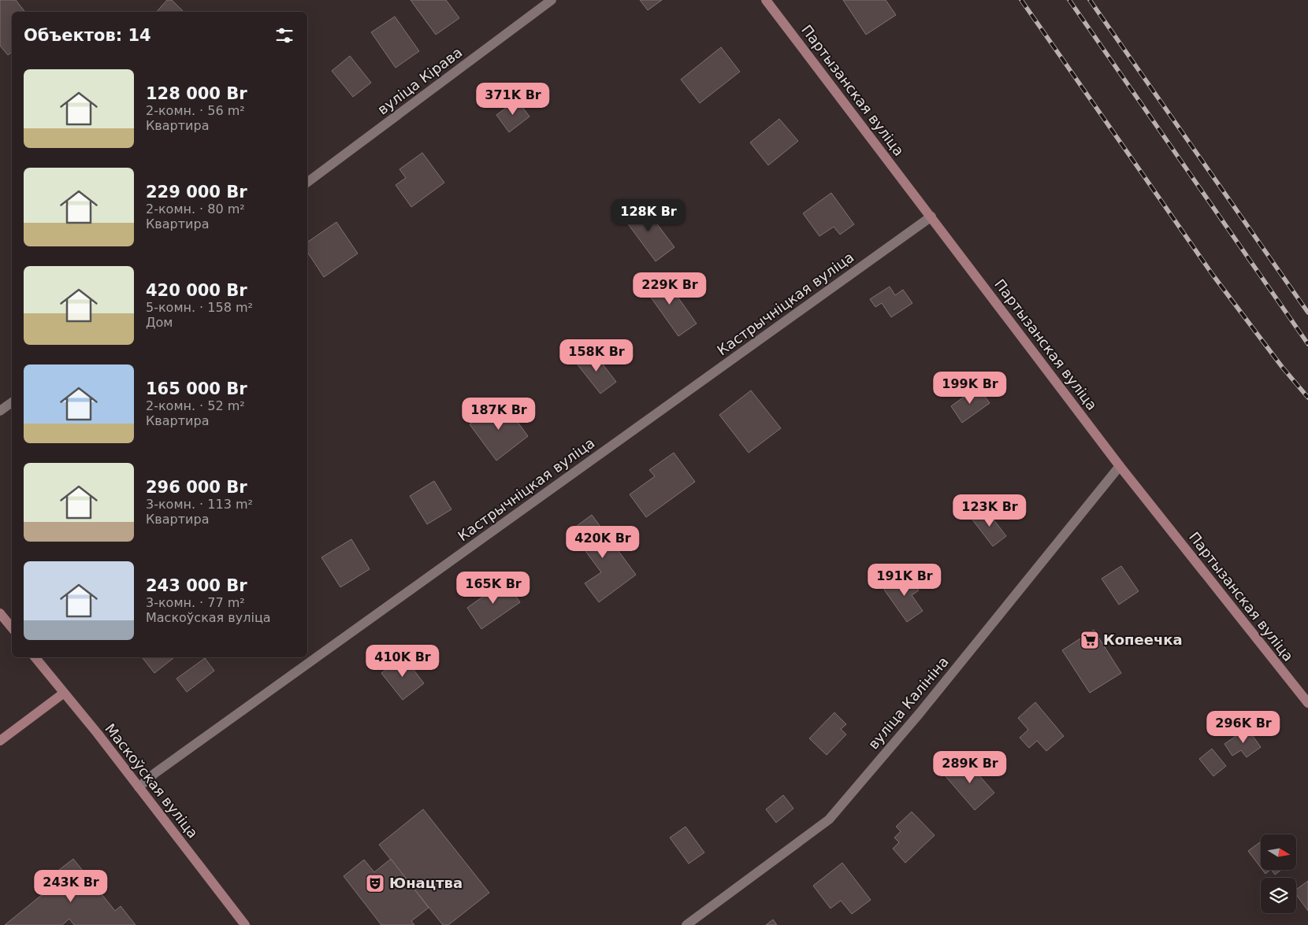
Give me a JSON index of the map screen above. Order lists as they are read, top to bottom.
{
  "streets": {
    "street": [
      "вуліца Кірава",
      "Партызанская вуліца",
      "Кастрычніцкая вуліца",
      "вуліца Калініна",
      "Маскоўская вуліца"
    ]
  },
  "crossings": [
    ["Партызанская вуліца", "Кастрычніцкая вуліца"],
    ["Партызанская вуліца", "вуліца Калініна"],
    ["Кастрычніцкая вуліца", "Маскоўская вуліца"]
  ],
  "places": {
    "supermarket": ["Копеечка"],
    "theatre": ["Юнацтва"]
  },
  "north": "right",
  "page": {
    "heading": "Объектов: 14",
    "list": [
      {
        "name": "128 000 Br",
        "note": "2-комн. · 56 m² · Квартира"
      },
      {
        "name": "229 000 Br",
        "note": "2-комн. · 80 m² · Квартира"
      },
      {
        "name": "420 000 Br",
        "note": "5-комн. · 158 m² · Дом"
      },
      {
        "name": "165 000 Br",
        "note": "2-комн. · 52 m² · Квартира"
      },
      {
        "name": "296 000 Br",
        "note": "3-комн. · 113 m² · Квартира"
      },
      {
        "name": "243 000 Br",
        "note": "3-комн. · 77 m² · Маскоўская вуліца"
      }
    ],
    "price": [
      "371K Br",
      "128K Br",
      "229K Br",
      "158K Br",
      "199K Br",
      "187K Br",
      "123K Br",
      "420K Br",
      "191K Br",
      "165K Br",
      "410K Br",
      "296K Br",
      "289K Br",
      "243K Br"
    ]
  }
}
